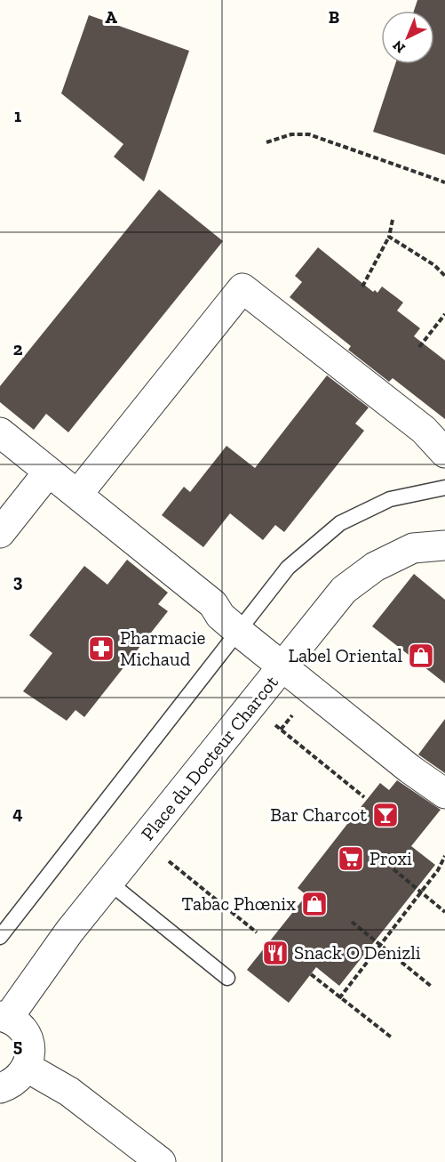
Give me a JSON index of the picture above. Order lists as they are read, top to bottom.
{
  "streets": {
    "street": ["Place du Docteur Charcot"]
  },
  "places": {
    "pharmacy": ["Pharmacie Michaud"],
    "shop": ["Label Oriental", "Tabac Phœnix"],
    "bar": ["Bar Charcot"],
    "supermarket": ["Proxi"],
    "restaurant": ["Snack O Denizli"]
  },
  "north": "bottom left",
  "grid": {
    "columns": ["A", "B"],
    "rows": [
      "1",
      "2",
      "3",
      "4",
      "5"
    ]
  }
}
